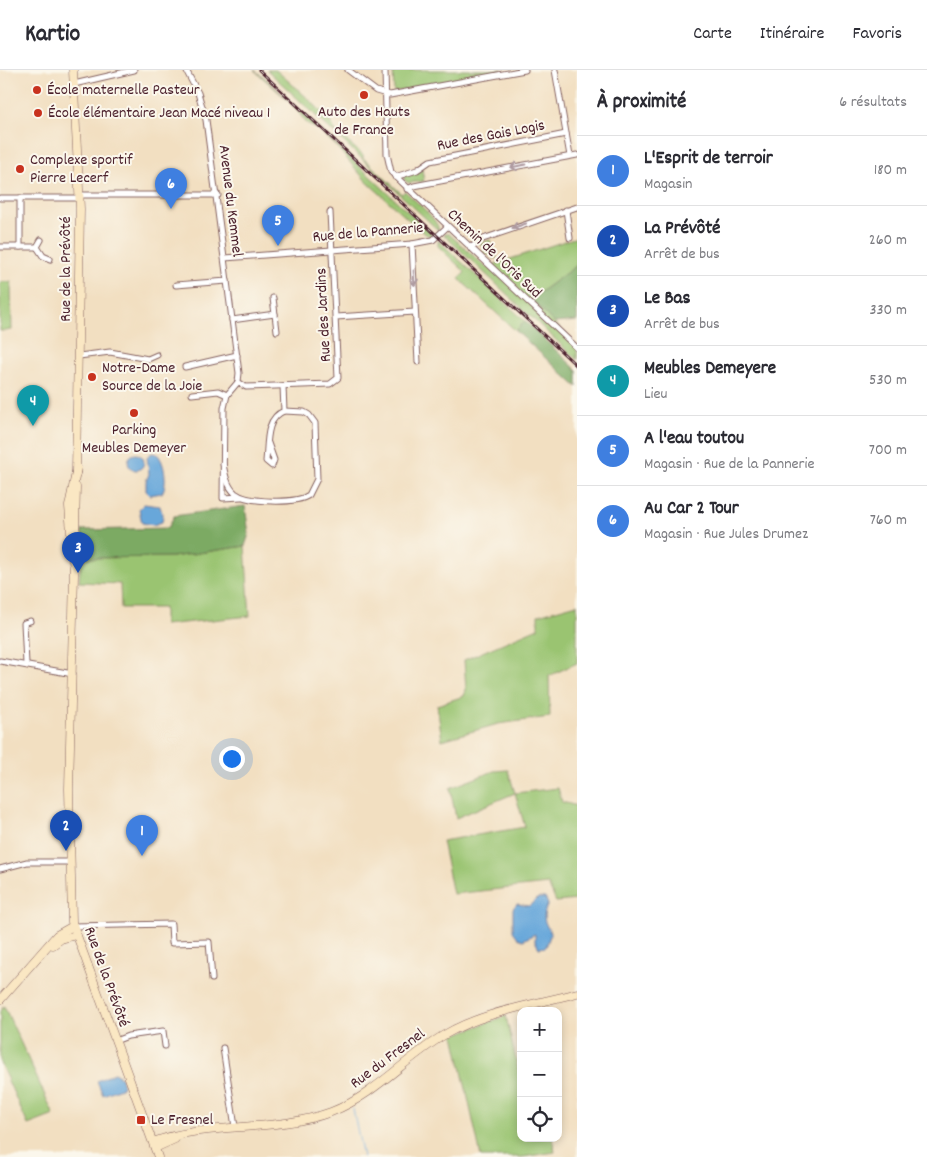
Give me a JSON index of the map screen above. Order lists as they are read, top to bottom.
{
  "streets": {
    "street": [
      "Rue des Gais Logis",
      "Avenue du Kemmel",
      "Rue de la Pannerie",
      "Chemin de l'Oris Sud",
      "Rue de la Prévôté",
      "Rue des Jardins",
      "Rue du Fresnel"
    ]
  },
  "crossings": [
    ["Rue des Gais Logis", "Chemin de l'Oris Sud"],
    ["Avenue du Kemmel", "Rue de la Pannerie"],
    ["Rue de la Pannerie", "Chemin de l'Oris Sud"],
    ["Rue de la Pannerie", "Rue des Jardins"],
    ["Rue de la Prévôté", "Rue du Fresnel"]
  ],
  "places": {
    "other": [
      "École maternelle Pasteur",
      "Auto des Hauts de France",
      "École élémentaire Jean Macé niveau 1",
      "Complexe sportif Pierre Lecerf",
      "Notre-Dame Source de la Joie",
      "Parking Meubles Demeyer"
    ],
    "transit": ["Le Fresnel"]
  },
  "page": {
    "header": "Kartio",
    "nav": ["Carte", "Itinéraire", "Favoris"],
    "heading": ["À proximité", "6 résultats"],
    "list": [
      {
        "mark": "1",
        "name": "L'Esprit de terroir",
        "note": "Magasin",
        "value": "180 m"
      },
      {
        "mark": "2",
        "name": "La Prévôté",
        "note": "Arrêt de bus",
        "value": "260 m"
      },
      {
        "mark": "3",
        "name": "Le Bas",
        "note": "Arrêt de bus",
        "value": "330 m"
      },
      {
        "mark": "4",
        "name": "Meubles Demeyere",
        "note": "Lieu",
        "value": "530 m"
      },
      {
        "mark": "5",
        "name": "A l'eau toutou",
        "note": "Magasin · Rue de la Pannerie",
        "value": "700 m"
      },
      {
        "mark": "6",
        "name": "Au Car 2 Tour",
        "note": "Magasin · Rue Jules Drumez",
        "value": "760 m"
      }
    ],
    "pins": [
      "6",
      "5",
      "4",
      "3",
      "2",
      "1"
    ],
    "map_buttons": ["+", "−"]
  }
}
